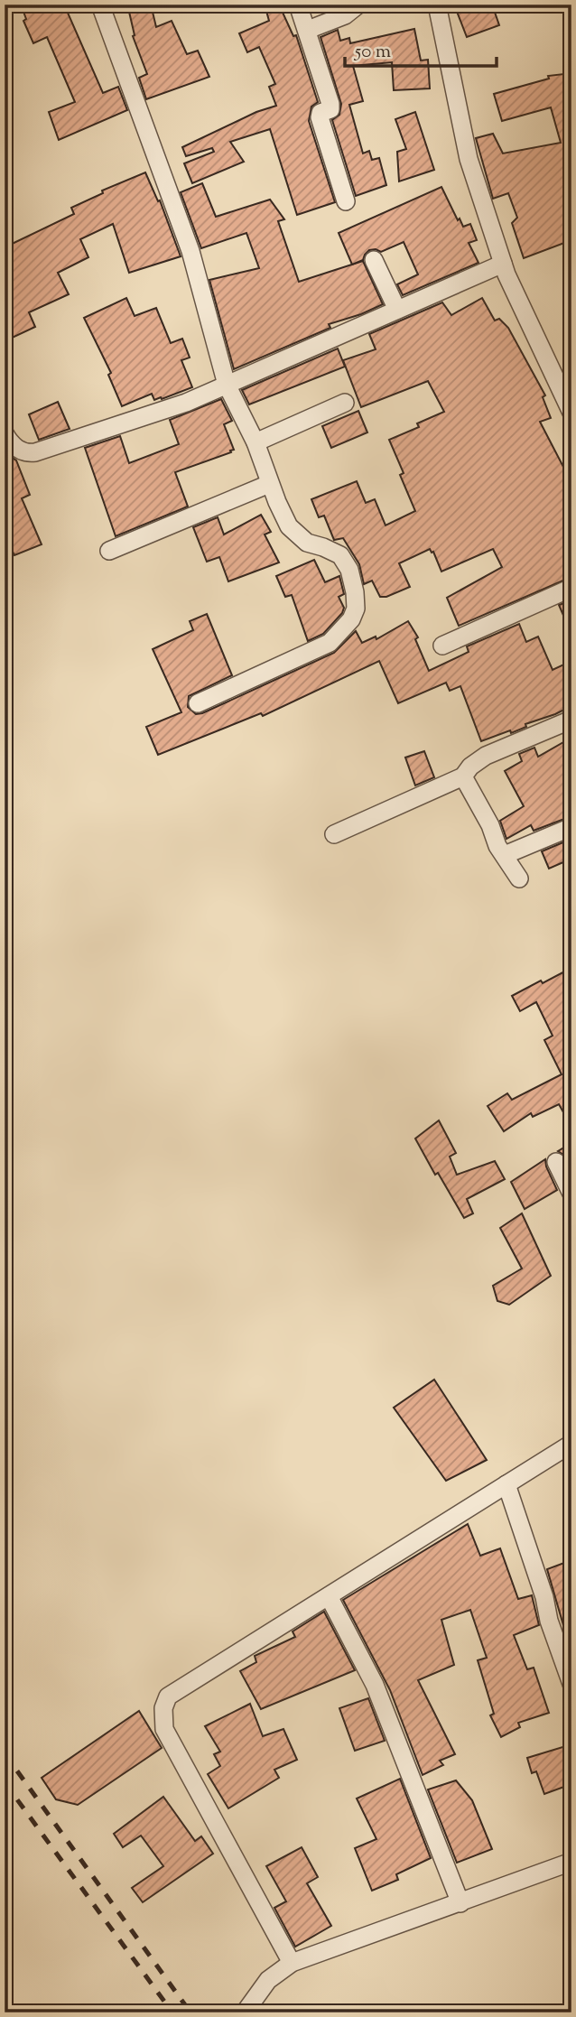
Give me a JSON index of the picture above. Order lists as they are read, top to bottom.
{
  "scale_bar": "50 m"
}
